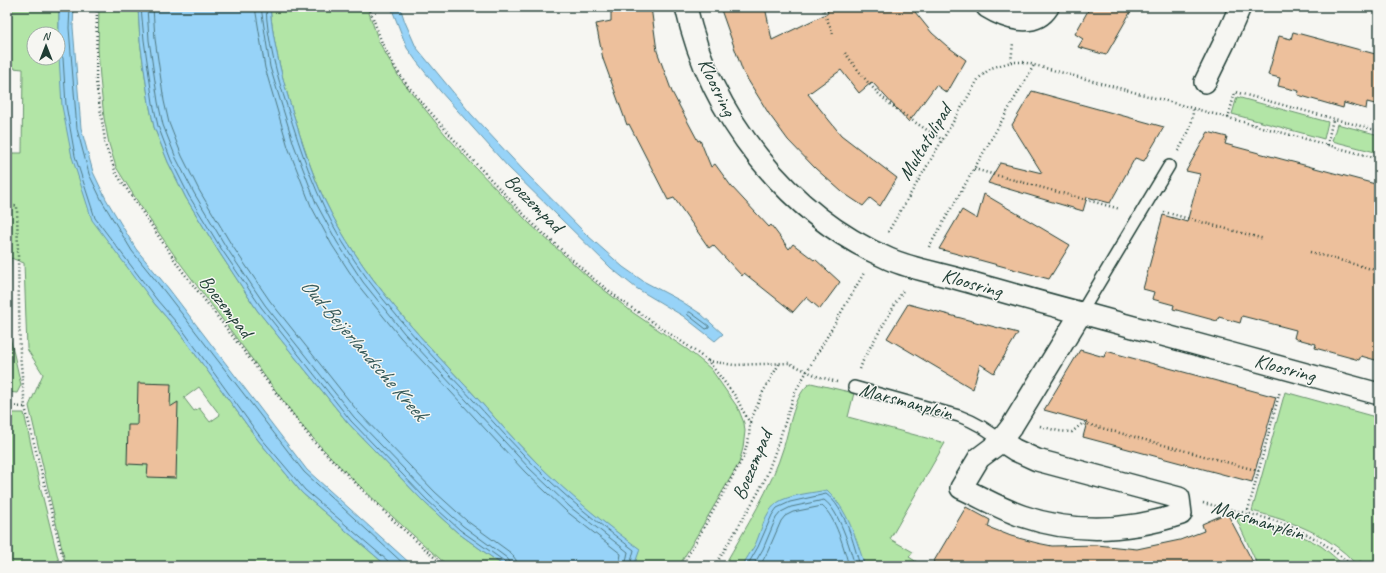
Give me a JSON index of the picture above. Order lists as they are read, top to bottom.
{
  "streets": {
    "street": ["Kloosring", "Marsmanplein"],
    "path": ["Multatulipad", "Boezempad"]
  },
  "crossings": [
    ["Kloosring", "Multatulipad"],
    ["Kloosring", "Boezempad"],
    ["Kloosring", "Marsmanplein"],
    ["Multatulipad", "Boezempad"],
    ["Boezempad", "Marsmanplein"]
  ],
  "water": ["Oud-Beijerlandsche Kreek"],
  "north": "top"
}
